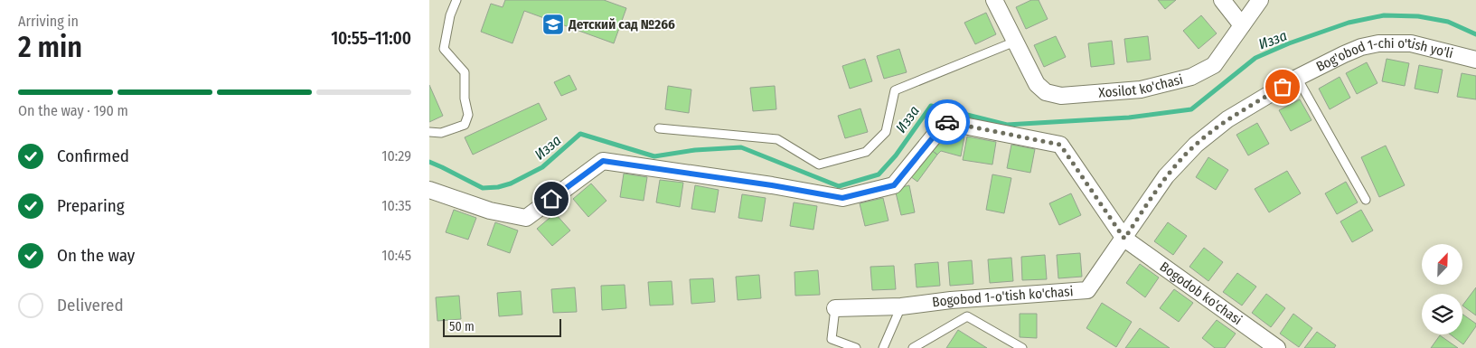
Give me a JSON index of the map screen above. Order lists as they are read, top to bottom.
{
  "streets": {
    "street": [
      "Bog'obod 1-chi o'tish yo'li",
      "Xosilot ko'chasi",
      "Bogodob ko'chasi",
      "Bogobod 1-o'tish ko'chasi"
    ]
  },
  "crossings": [
    ["Bog'obod 1-chi o'tish yo'li", "Bogobod 1-o'tish ko'chasi"],
    ["Bogodob ko'chasi", "Bogobod 1-o'tish ko'chasi"]
  ],
  "water": ["Изза"],
  "places": {
    "school or university": ["Детский сад №266"]
  },
  "scale_bar": "50 m",
  "north": "top right",
  "page": {
    "heading": ["2 min", "Arriving in", "10:55–11:00"],
    "bar": "On the way · 190 m",
    "list": [
      ["Confirmed", "10:29"],
      ["Preparing", "10:35"],
      ["On the way", "10:45"],
      "Delivered"
    ],
    "scale": "50 m"
  }
}
